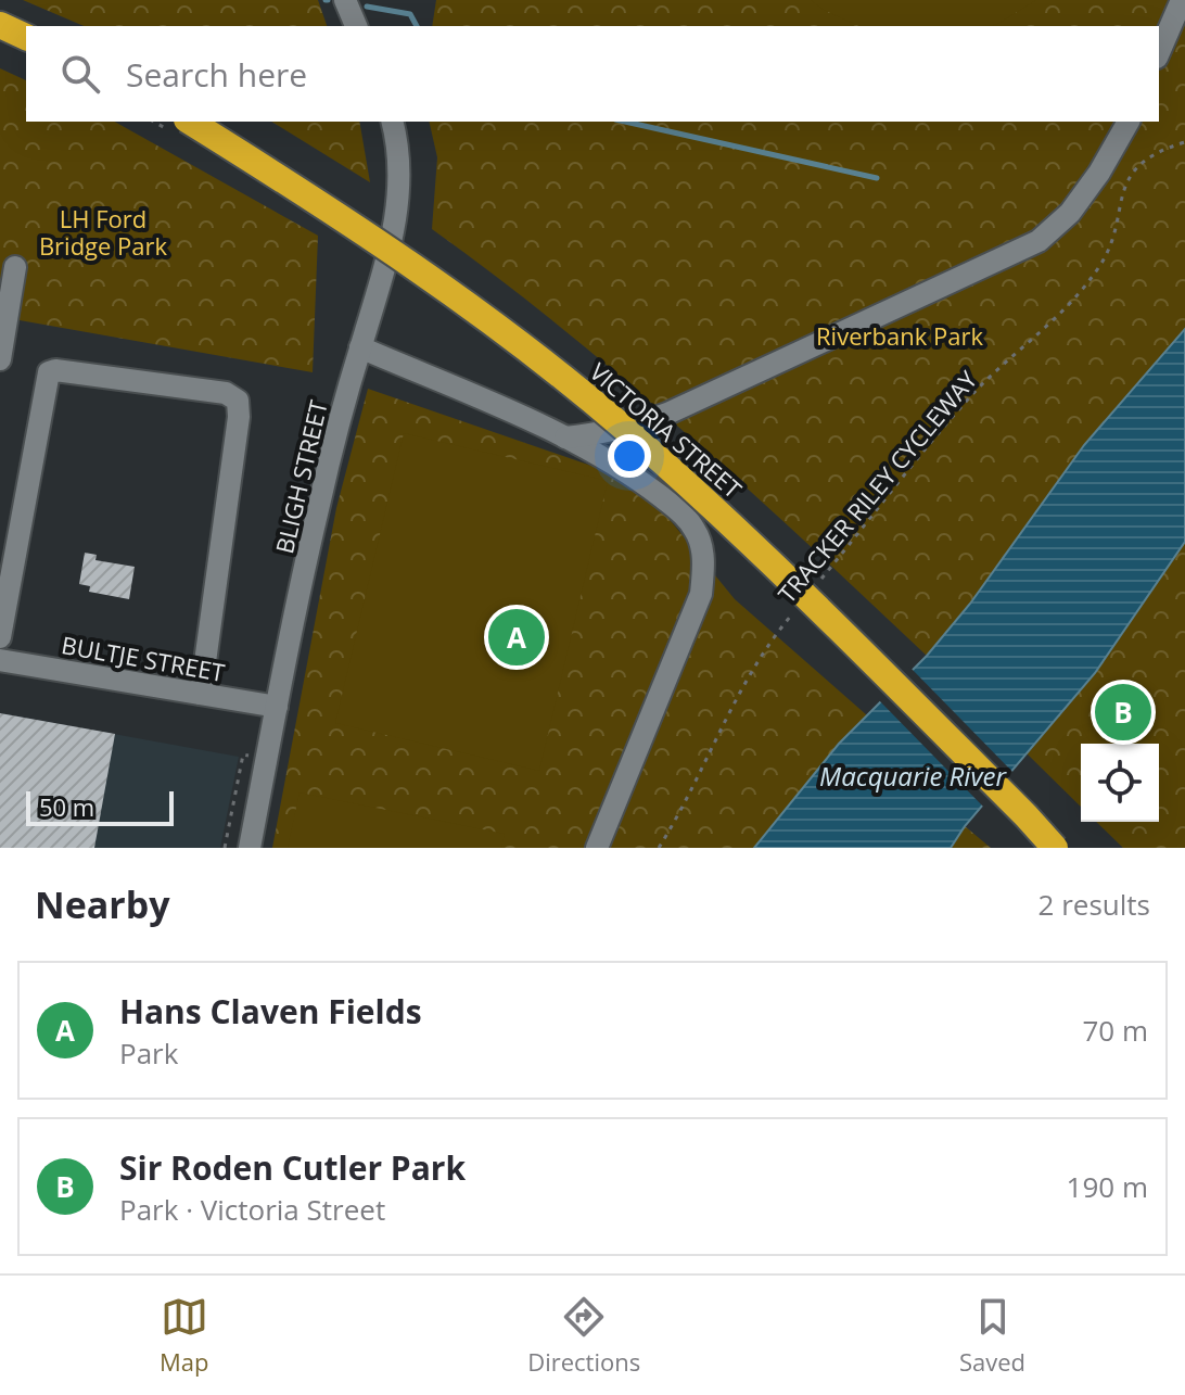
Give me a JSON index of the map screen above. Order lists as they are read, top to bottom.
{
  "streets": {
    "highway": ["VICTORIA STREET"],
    "street": ["BLIGH STREET", "BULTJE STREET"],
    "path": ["TRACKER RILEY CYCLEWAY"]
  },
  "crossings": [
    ["BLIGH STREET", "BULTJE STREET"]
  ],
  "water": ["Macquarie River"],
  "parks": ["LH Ford Bridge Park", "Riverbank Park"],
  "scale_bar": "50 m",
  "page": {
    "search": "Search here",
    "pins": ["A", "B"],
    "scale": "50 m",
    "heading": ["Nearby", "2 results"],
    "list": [
      {
        "mark": "A",
        "name": "Hans Claven Fields",
        "note": "Park",
        "value": "70 m"
      },
      {
        "mark": "B",
        "name": "Sir Roden Cutler Park",
        "note": "Park · Victoria Street",
        "value": "190 m"
      }
    ],
    "nav": ["Map", "Directions", "Saved"]
  }
}
